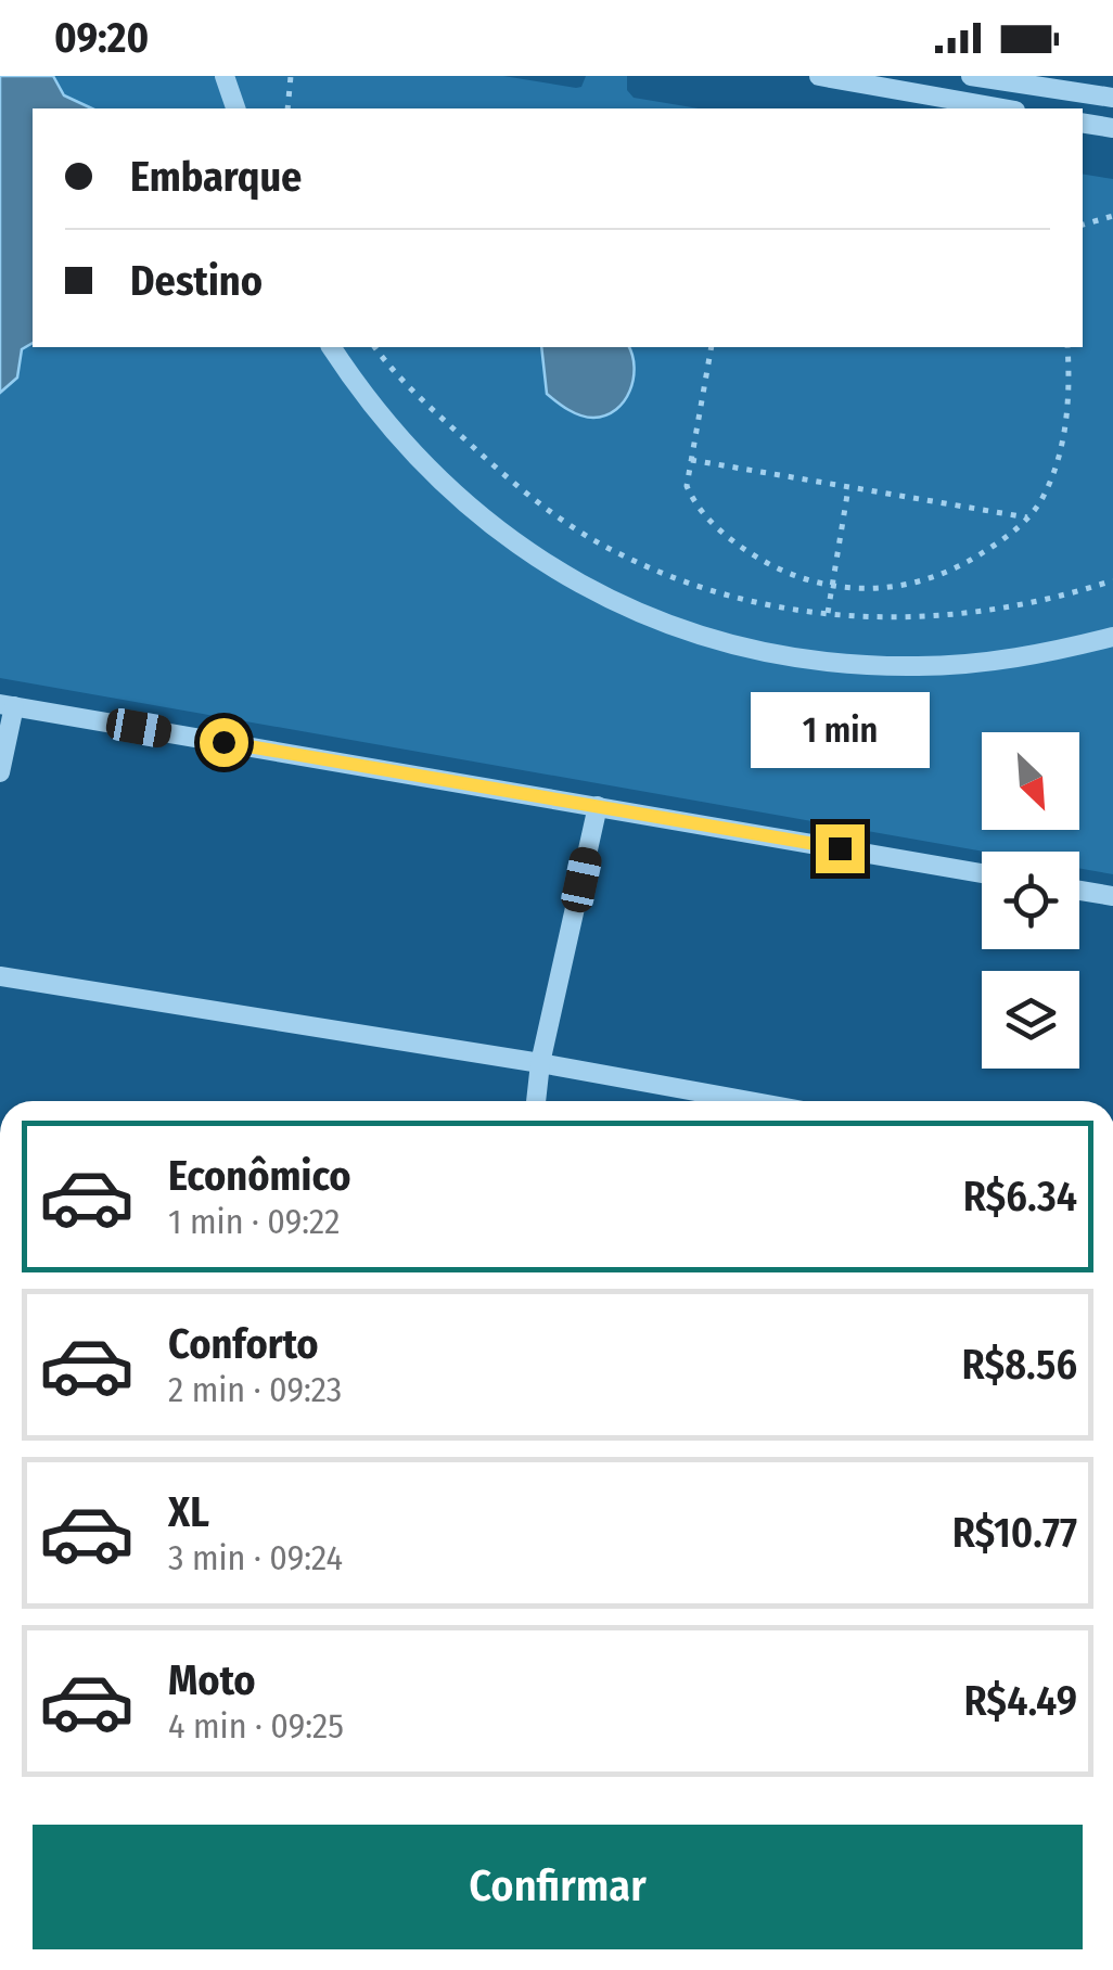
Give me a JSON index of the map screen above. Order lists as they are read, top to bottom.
{
  "north": "bottom right",
  "page": {
    "status": "09:20",
    "banner": ["Embarque", "Destino"],
    "bubble": "1 min",
    "list": [
      {
        "name": "Econômico",
        "note": "1 min · 09:22",
        "value": "R$6.34"
      },
      {
        "name": "Conforto",
        "note": "2 min · 09:23",
        "value": "R$8.56"
      },
      {
        "name": "XL",
        "note": "3 min · 09:24",
        "value": "R$10.77"
      },
      {
        "name": "Moto",
        "note": "4 min · 09:25",
        "value": "R$4.49"
      }
    ],
    "buttons": "Confirmar"
  }
}
